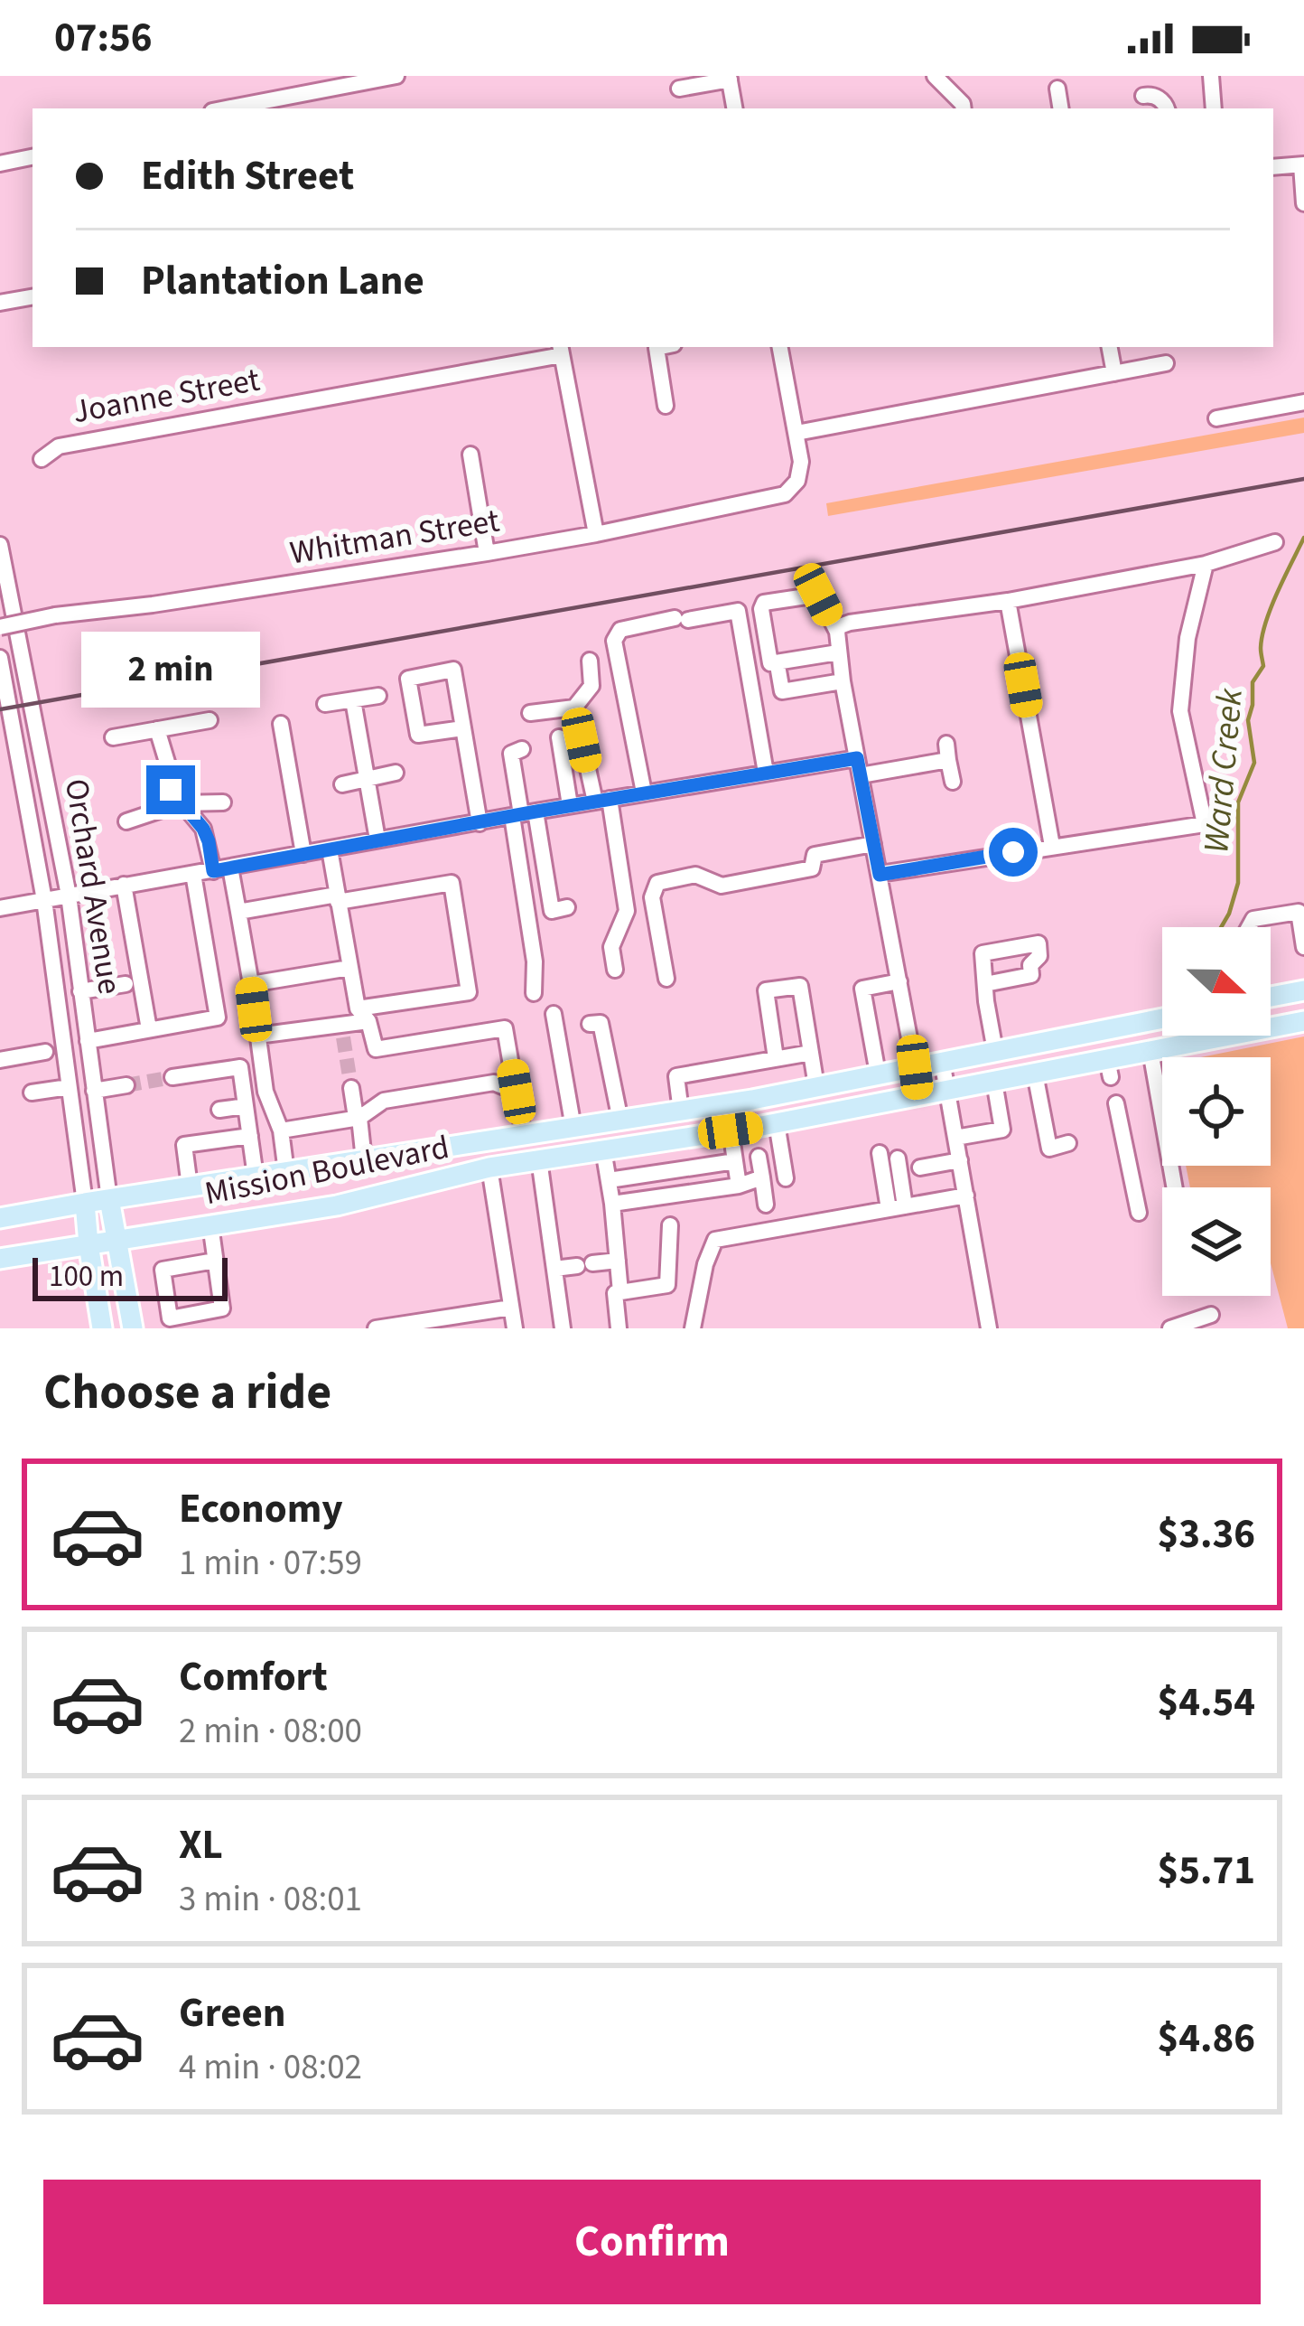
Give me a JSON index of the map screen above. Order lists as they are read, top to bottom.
{
  "streets": {
    "main road": ["Orchard Avenue", "Mission Boulevard"],
    "street": ["Joanne Street", "Whitman Street"]
  },
  "crossings": [
    ["Orchard Avenue", "Mission Boulevard"]
  ],
  "water": ["Ward Creek"],
  "scale_bar": "100 m",
  "north": "right",
  "page": {
    "status": "07:56",
    "banner": ["Edith Street", "Plantation Lane"],
    "bubble": "2 min",
    "scale": "100 m",
    "heading": "Choose a ride",
    "list": [
      {
        "name": "Economy",
        "note": "1 min · 07:59",
        "value": "$3.36"
      },
      {
        "name": "Comfort",
        "note": "2 min · 08:00",
        "value": "$4.54"
      },
      {
        "name": "XL",
        "note": "3 min · 08:01",
        "value": "$5.71"
      },
      {
        "name": "Green",
        "note": "4 min · 08:02",
        "value": "$4.86"
      }
    ],
    "buttons": "Confirm"
  }
}
